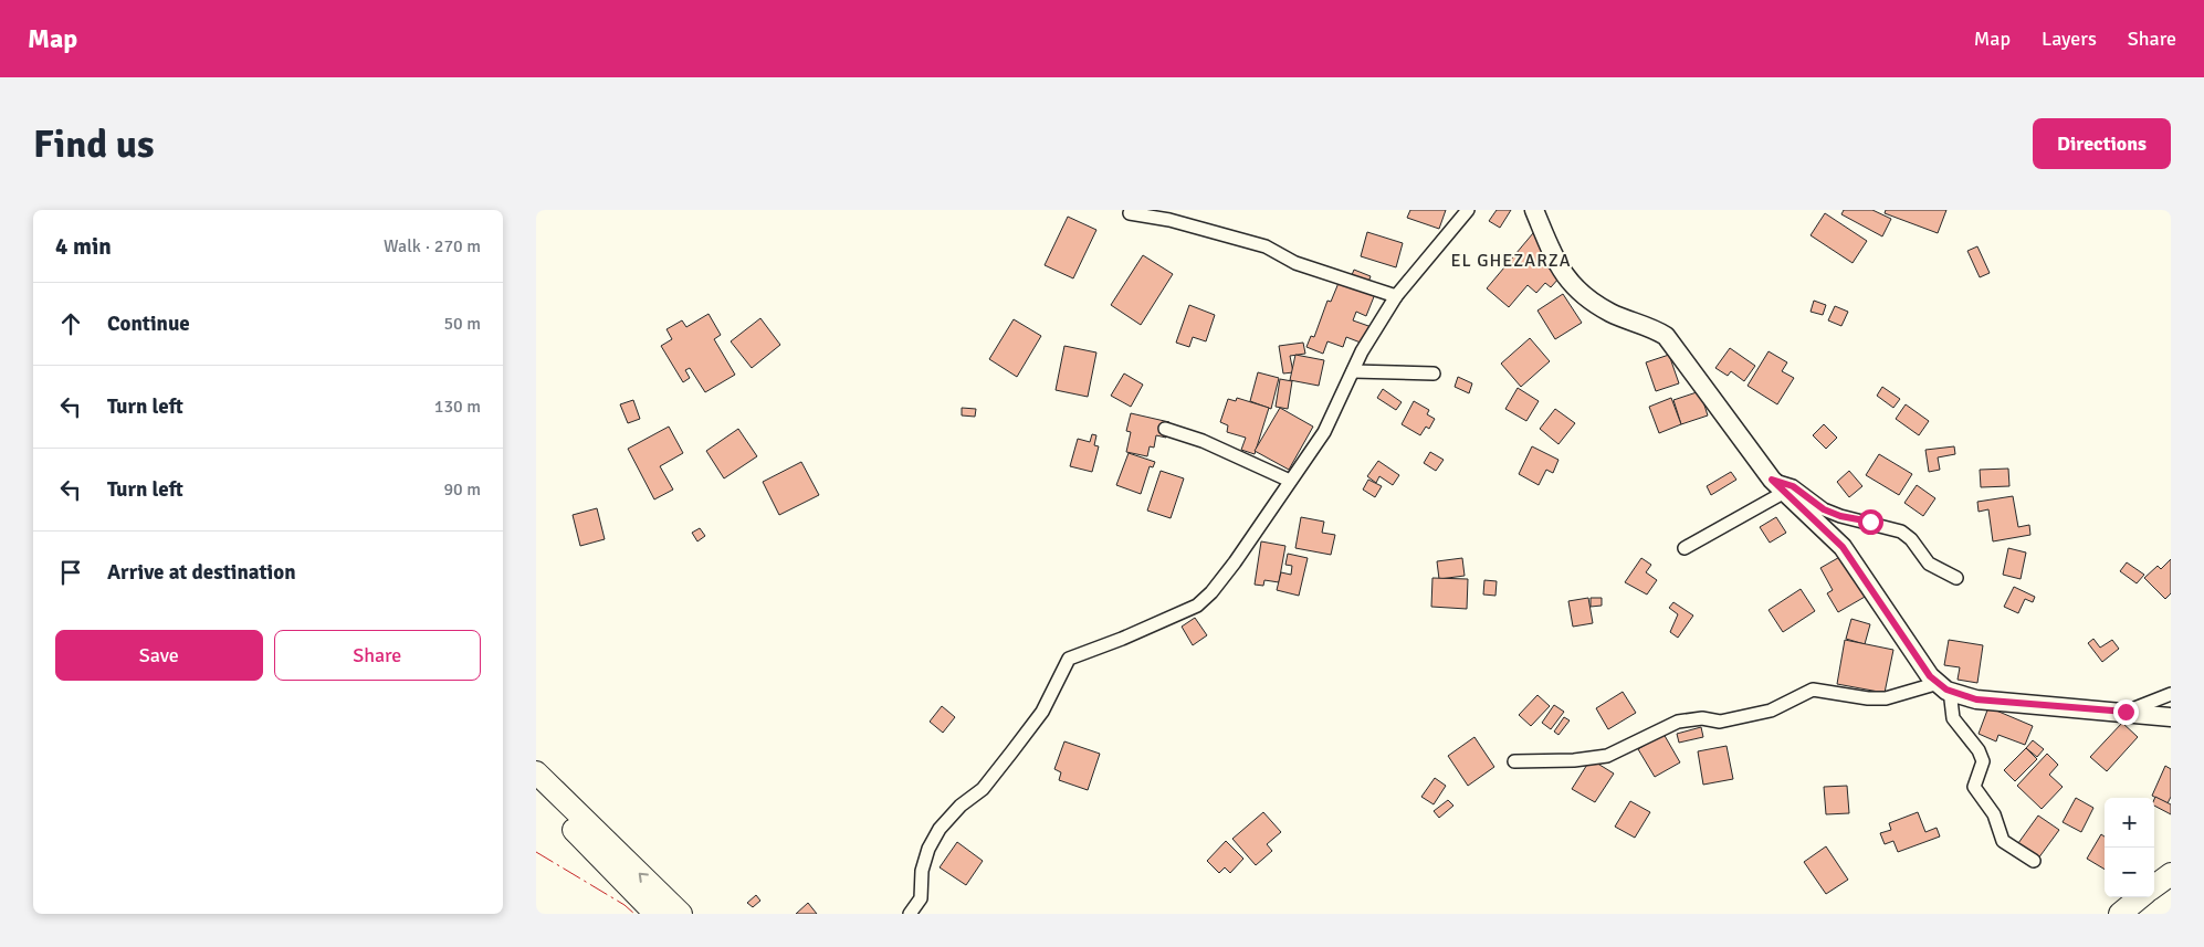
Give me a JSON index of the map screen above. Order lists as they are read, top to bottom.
{
  "districts": ["EL GHEZARZA"],
  "page": {
    "header": "Map",
    "nav": ["Map", "Layers", "Share"],
    "buttons": [
      "Directions",
      ["Save", "Share"]
    ],
    "title": "Find us",
    "heading": ["4 min", "Walk · 270 m"],
    "list": [
      ["Continue", "50 m"],
      ["Turn left", "130 m"],
      ["Turn left", "90 m"],
      "Arrive at destination"
    ],
    "map_buttons": ["+", "−"]
  }
}
